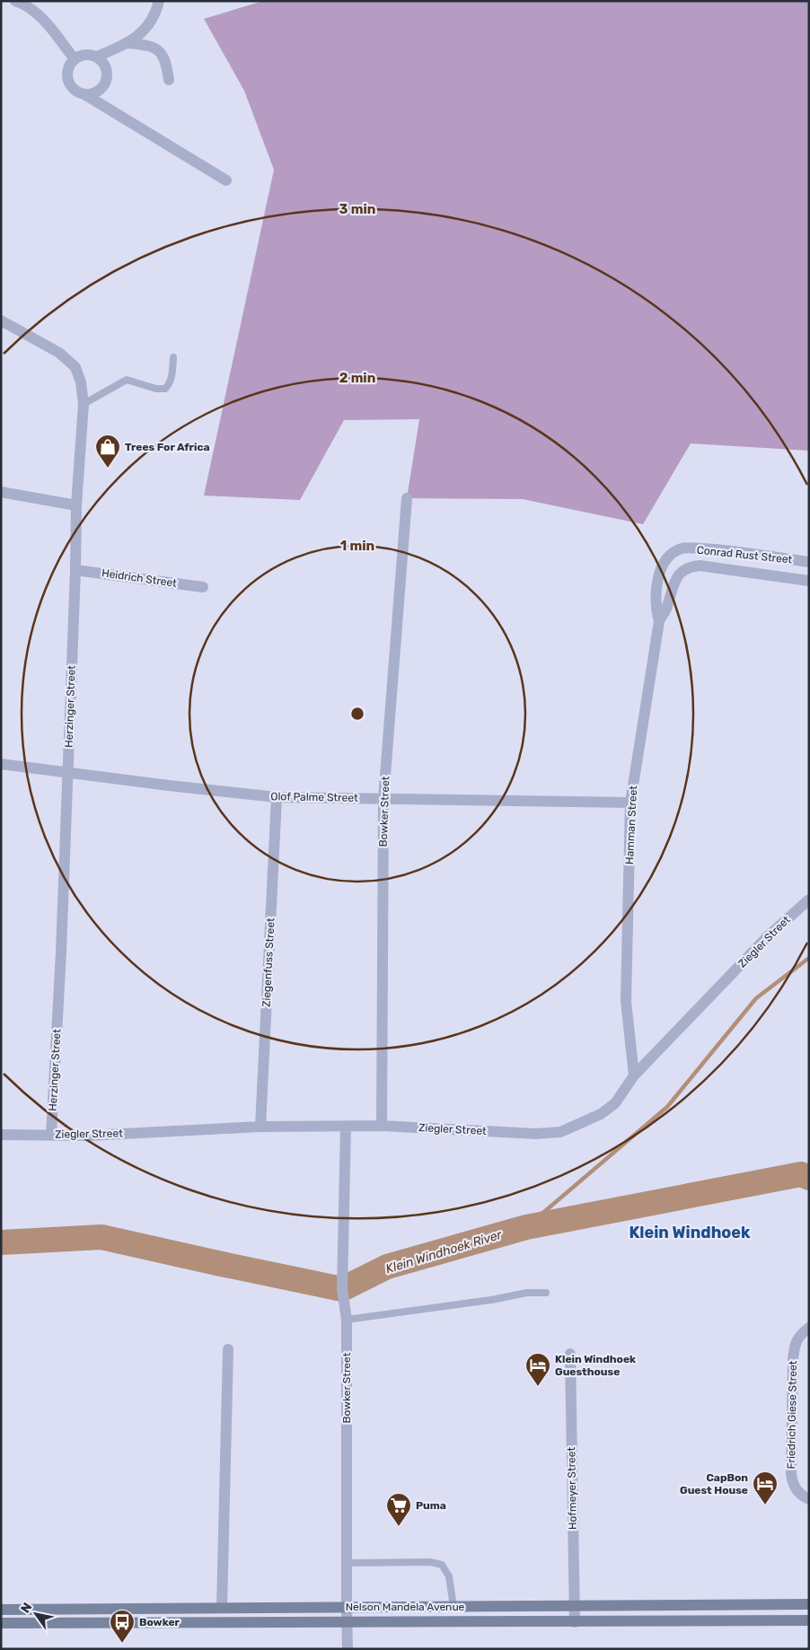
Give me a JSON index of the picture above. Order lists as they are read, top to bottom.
{
  "streets": {
    "main road": ["Nelson Mandela Avenue"],
    "street": [
      "Conrad Rust Street",
      "Heidrich Street",
      "Herzinger Street",
      "Olof Palme Street",
      "Bowker Street",
      "Hamman Street",
      "Ziegler Street",
      "Ziegenfuss Street",
      "Friedrich Giese Street",
      "Hofmeyer Street"
    ]
  },
  "crossings": [
    ["Conrad Rust Street", "Hamman Street"],
    ["Heidrich Street", "Herzinger Street"],
    ["Herzinger Street", "Olof Palme Street"],
    ["Herzinger Street", "Ziegler Street"],
    ["Olof Palme Street", "Bowker Street"],
    ["Olof Palme Street", "Hamman Street"],
    ["Olof Palme Street", "Ziegenfuss Street"],
    ["Bowker Street", "Ziegler Street"],
    ["Bowker Street", "Nelson Mandela Avenue"],
    ["Hamman Street", "Ziegler Street"],
    ["Ziegler Street", "Ziegenfuss Street"],
    ["Hofmeyer Street", "Nelson Mandela Avenue"]
  ],
  "districts": ["Klein Windhoek"],
  "water": ["Klein Windhoek River"],
  "places": {
    "shop": ["Trees For Africa"],
    "hotel": ["Klein Windhoek Guesthouse", "CapBon Guest House"],
    "supermarket": ["Puma"],
    "bus stop": ["Bowker"]
  },
  "north": "top left",
  "rings": ["3 min", "2 min", "1 min"]
}
